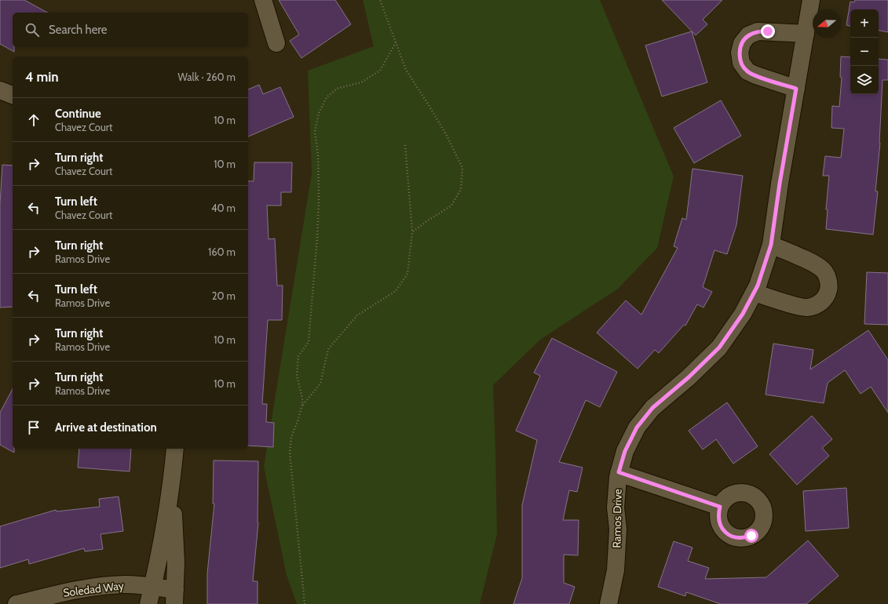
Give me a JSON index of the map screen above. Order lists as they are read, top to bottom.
{
  "streets": {
    "street": ["Ramos Drive", "Soledad Way"]
  },
  "north": "left",
  "page": {
    "map_buttons": ["+", "−"],
    "search": "Search here",
    "heading": ["4 min", "Walk · 260 m"],
    "list": [
      ["Continue", "Chavez Court", "10 m"],
      ["Turn right", "Chavez Court", "10 m"],
      ["Turn left", "Chavez Court", "40 m"],
      ["Turn right", "Ramos Drive", "160 m"],
      ["Turn left", "Ramos Drive", "20 m"],
      ["Turn right", "Ramos Drive", "10 m"],
      ["Turn right", "Ramos Drive", "10 m"],
      "Arrive at destination"
    ]
  }
}
